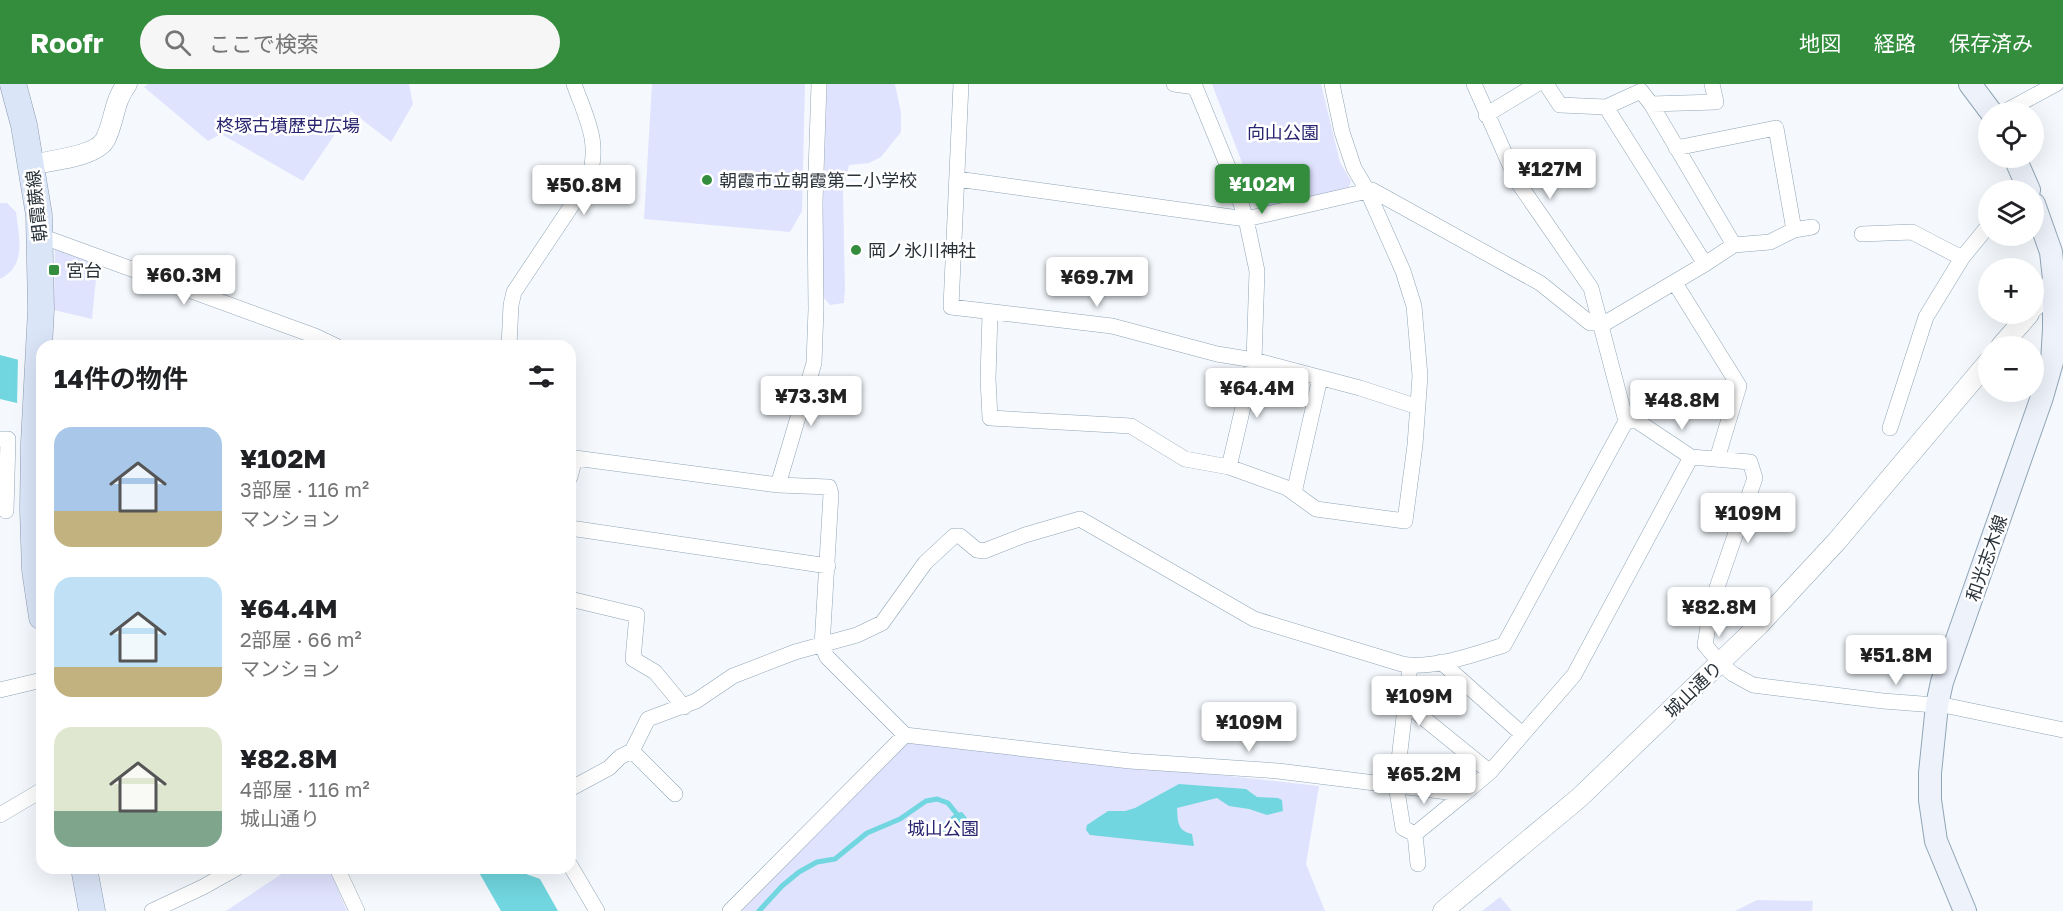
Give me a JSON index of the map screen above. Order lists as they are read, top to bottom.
{
  "streets": {
    "main road": ["朝霞蕨線", "和光志木線"],
    "street": ["城山通り"]
  },
  "parks": ["柊塚古墳歴史広場", "向山公園", "城山公園"],
  "places": {
    "other": ["朝霞市立朝霞第二小学校", "岡ノ氷川神社"],
    "transit": ["宮台"]
  },
  "page": {
    "header": "Roofr",
    "search": "ここで検索",
    "nav": ["地図", "経路", "保存済み"],
    "map_buttons": ["+", "−"],
    "price": [
      "¥127M",
      "¥102M",
      "¥50.8M",
      "¥60.3M",
      "¥69.7M",
      "¥64.4M",
      "¥73.3M",
      "¥48.8M",
      "¥109M",
      "¥82.8M",
      "¥51.8M",
      "¥109M",
      "¥109M",
      "¥65.2M"
    ],
    "heading": "14件の物件",
    "list": [
      {
        "name": "¥102M",
        "note": "3部屋 · 116 m² · マンション"
      },
      {
        "name": "¥64.4M",
        "note": "2部屋 · 66 m² · マンション"
      },
      {
        "name": "¥82.8M",
        "note": "4部屋 · 116 m² · 城山通り"
      }
    ]
  }
}
